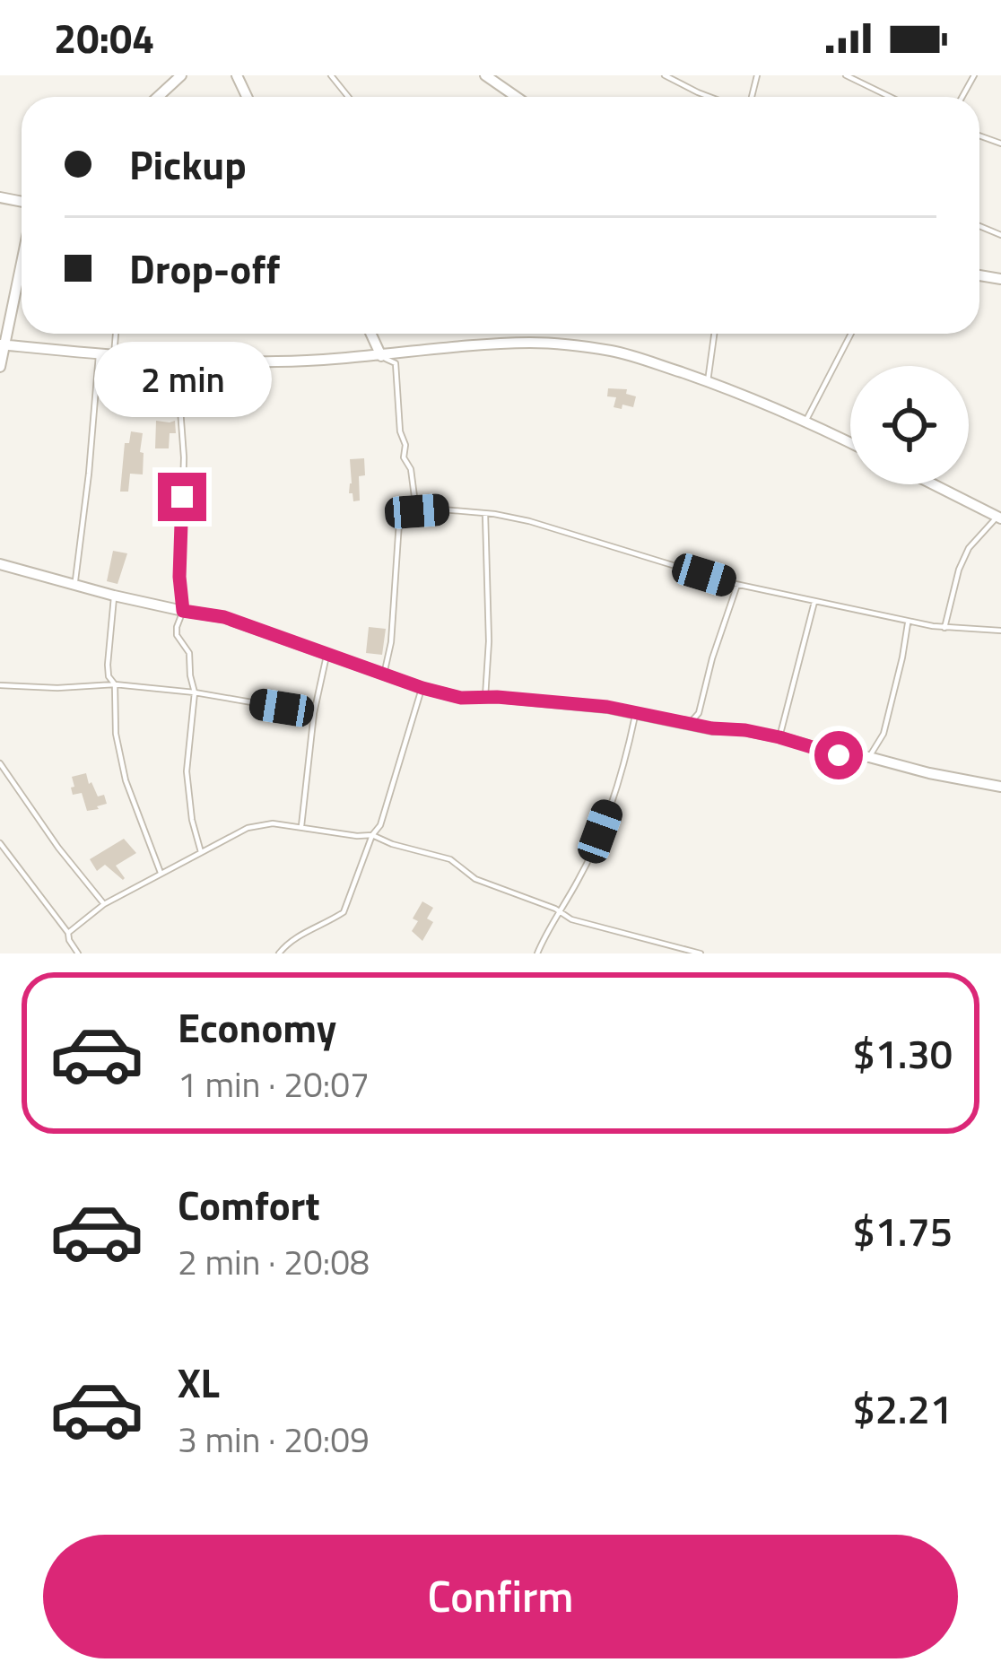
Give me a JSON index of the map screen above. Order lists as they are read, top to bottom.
{
  "page": {
    "status": "20:04",
    "banner": ["Pickup", "Drop-off"],
    "bubble": "2 min",
    "list": [
      {
        "name": "Economy",
        "note": "1 min · 20:07",
        "value": "$1.30"
      },
      {
        "name": "Comfort",
        "note": "2 min · 20:08",
        "value": "$1.75"
      },
      {
        "name": "XL",
        "note": "3 min · 20:09",
        "value": "$2.21"
      }
    ],
    "buttons": "Confirm"
  }
}
